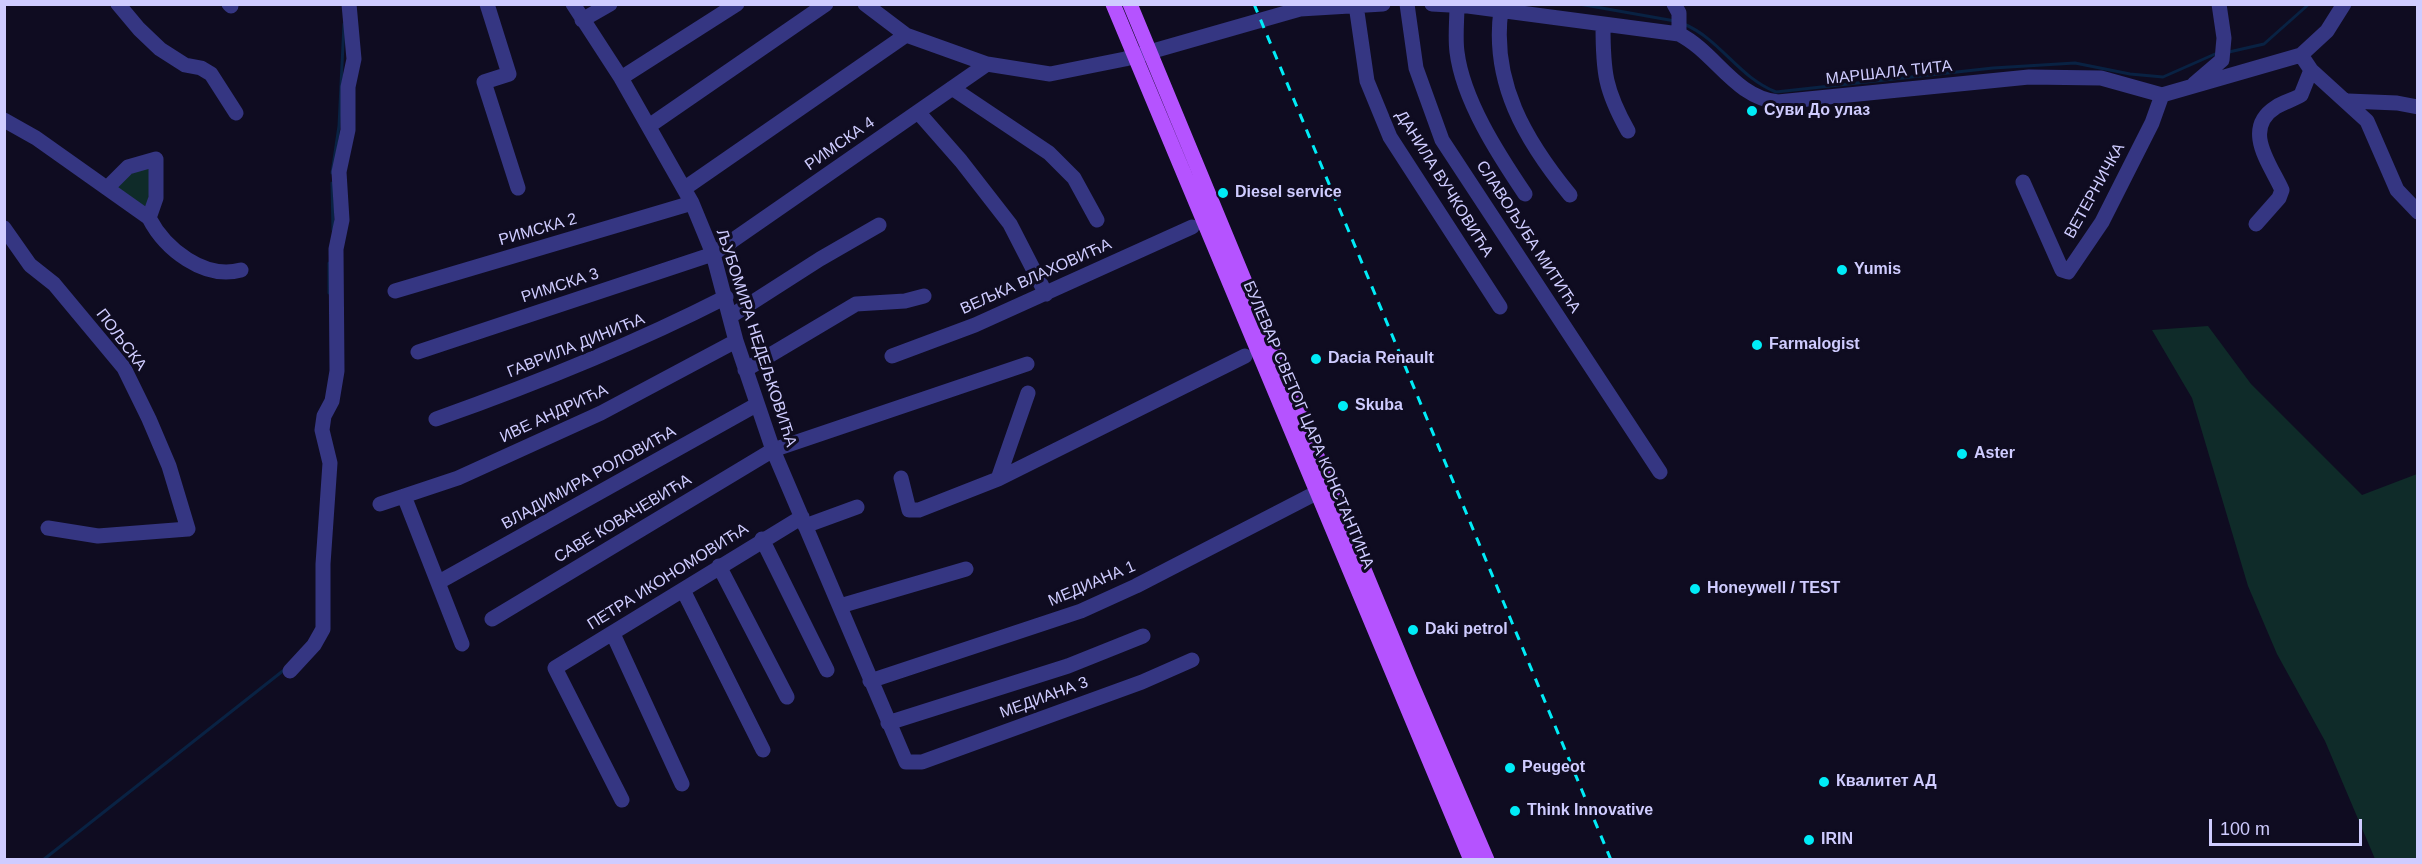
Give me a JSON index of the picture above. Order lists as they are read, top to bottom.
{
  "streets": {
    "main road": ["БУЛЕВАР СВЕТОГ ЦАРА КОНСТАНТИНА"],
    "street": [
      "МАРШАЛА ТИТА",
      "РИМСКА 4",
      "ДАНИЛА ВУЧКОВИЋА",
      "ВЕТЕРНИЧКА",
      "РИМСКА 2",
      "СЛАВОЉУБА МИТИЋА",
      "ВЕЉКА ВЛАХОВИЋА",
      "РИМСКА 3",
      "ЉУБОМИРА НЕДЕЉКОВИЋА",
      "ПОЉСКА",
      "ГАВРИЛА ДИНИЋА",
      "ИВЕ АНДРИЋА",
      "ВЛАДИМИРА РОЛОВИЋА",
      "САВЕ КОВАЧЕВИЋА",
      "ПЕТРА ИКОНОМОВИЋА",
      "МЕДИАНА 1",
      "МЕДИАНА 3"
    ]
  },
  "crossings": [
    ["МАРШАЛА ТИТА", "ВЕТЕРНИЧКА"],
    ["РИМСКА 4", "РИМСКА 3"],
    ["РИМСКА 4", "ЉУБОМИРА НЕДЕЉКОВИЋА"],
    ["РИМСКА 2", "ЉУБОМИРА НЕДЕЉКОВИЋА"],
    ["РИМСКА 3", "ЉУБОМИРА НЕДЕЉКОВИЋА"],
    ["ЉУБОМИРА НЕДЕЉКОВИЋА", "ГАВРИЛА ДИНИЋА"],
    ["ЉУБОМИРА НЕДЕЉКОВИЋА", "ИВЕ АНДРИЋА"],
    ["ЉУБОМИРА НЕДЕЉКОВИЋА", "ВЛАДИМИРА РОЛОВИЋА"],
    ["ЉУБОМИРА НЕДЕЉКОВИЋА", "САВЕ КОВАЧЕВИЋА"],
    ["ЉУБОМИРА НЕДЕЉКОВИЋА", "ПЕТРА ИКОНОМОВИЋА"],
    ["ЉУБОМИРА НЕДЕЉКОВИЋА", "МЕДИАНА 1"],
    ["ЉУБОМИРА НЕДЕЉКОВИЋА", "МЕДИАНА 3"],
    ["БУЛЕВАР СВЕТОГ ЦАРА КОНСТАНТИНА", "МЕДИАНА 1"]
  ],
  "places": [
    "Суви До улаз",
    "Diesel service",
    "Yumis",
    "Farmalogist",
    "Dacia Renault",
    "Skuba",
    "Aster",
    "Honeywell / TEST",
    "Daki petrol",
    "Peugeot",
    "Квалитет АД",
    "Think Innovative",
    "IRIN"
  ],
  "scale_bar": "100 m"
}
